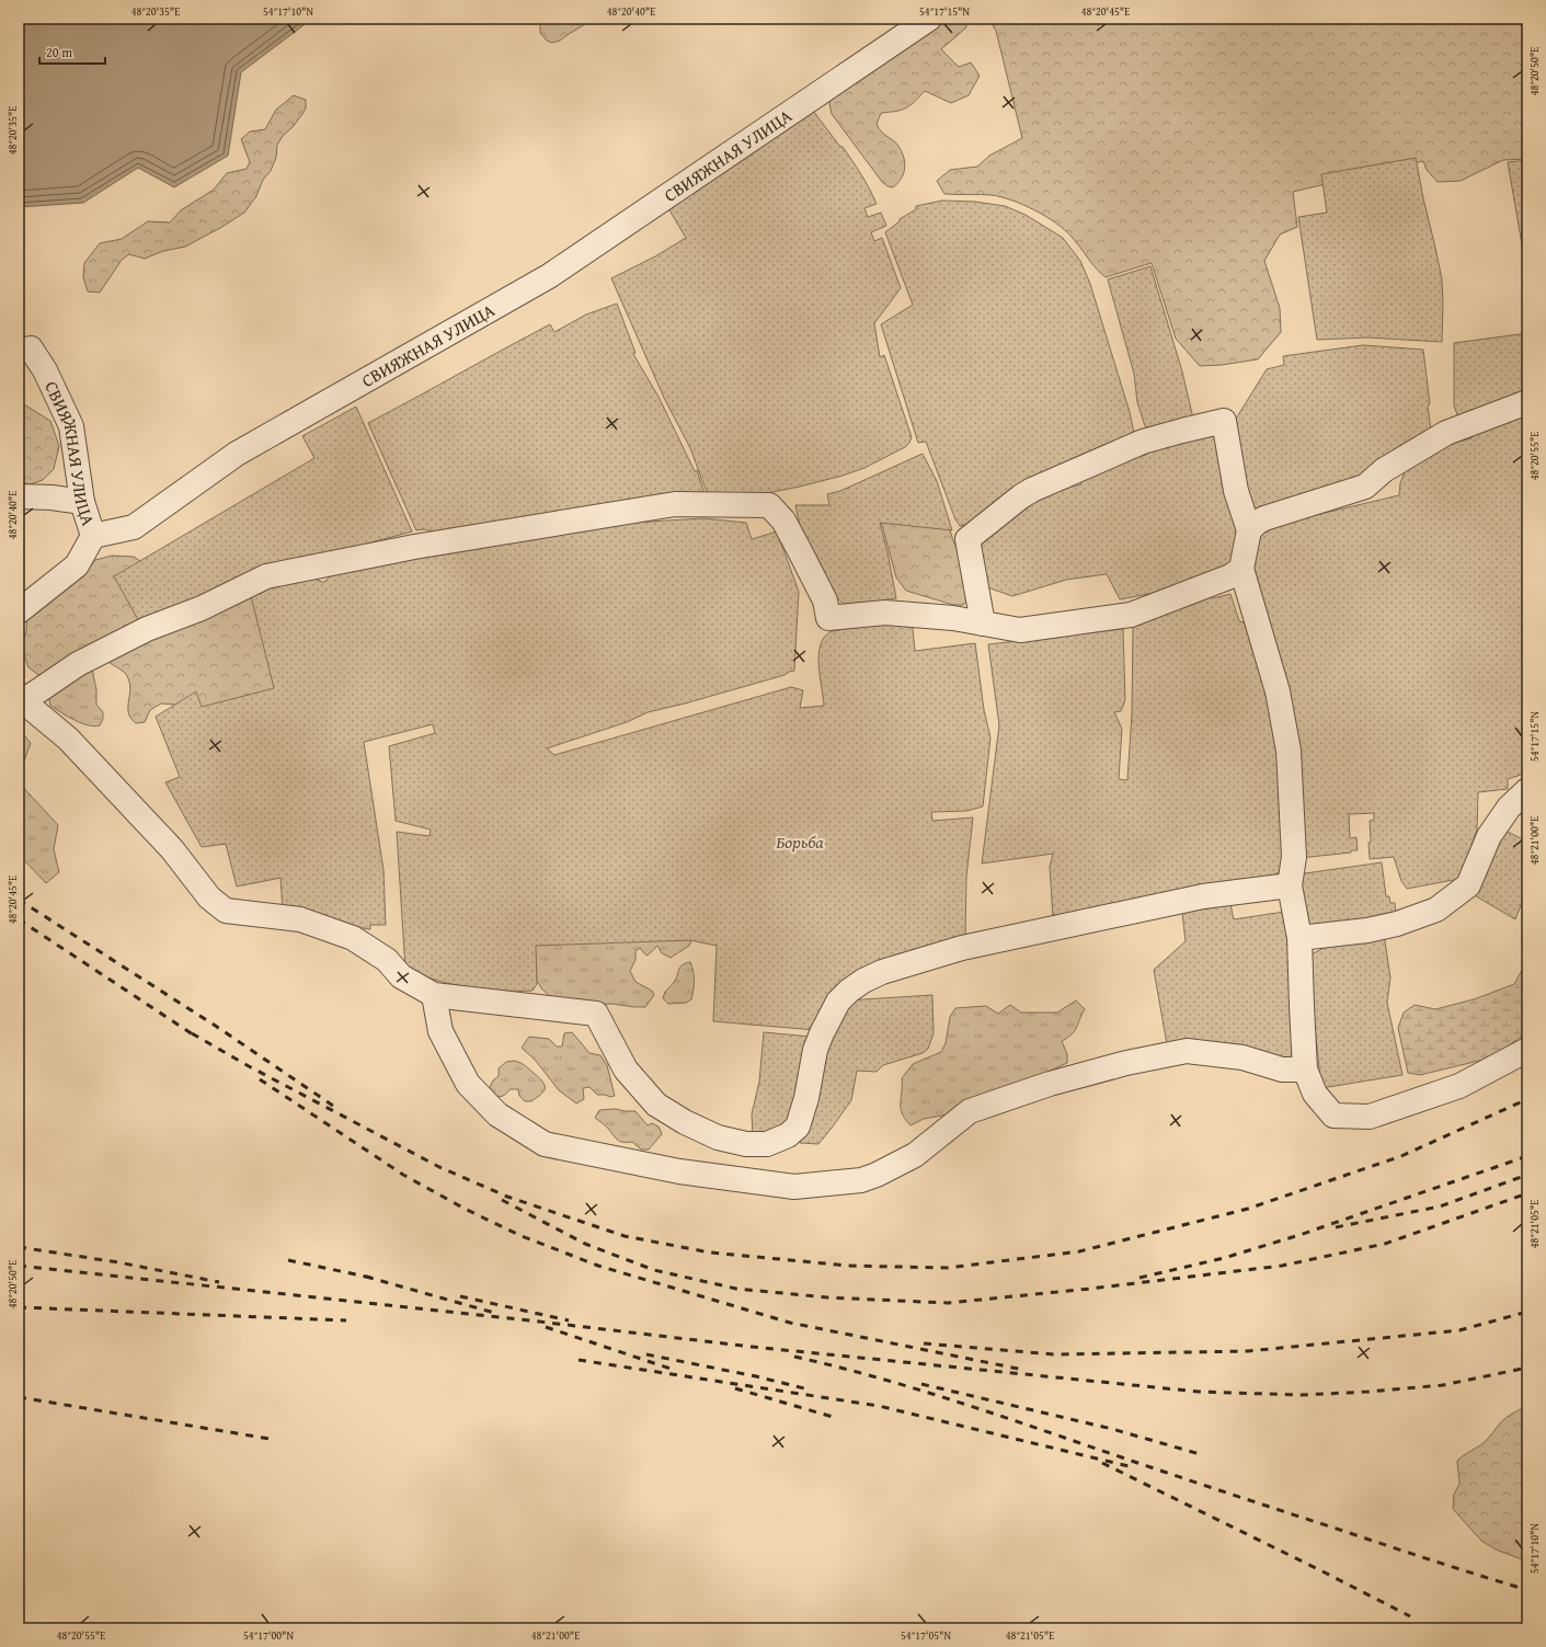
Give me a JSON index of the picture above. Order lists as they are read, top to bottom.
{
  "streets": {
    "street": ["СВИЯЖНАЯ УЛИЦА"]
  },
  "parks": ["Борьба"],
  "scale_bar": "20 m",
  "coordinates": [
    "48°20'35\"E",
    "54°17'10\"N",
    "48°20'40\"E",
    "54°17'15\"N",
    "48°20'45\"E",
    "48°20'50\"E",
    "48°20'55\"E",
    "48°21'00\"E",
    "48°21'05\"E",
    "54°17'00\"N",
    "54°17'05\"N"
  ]
}
